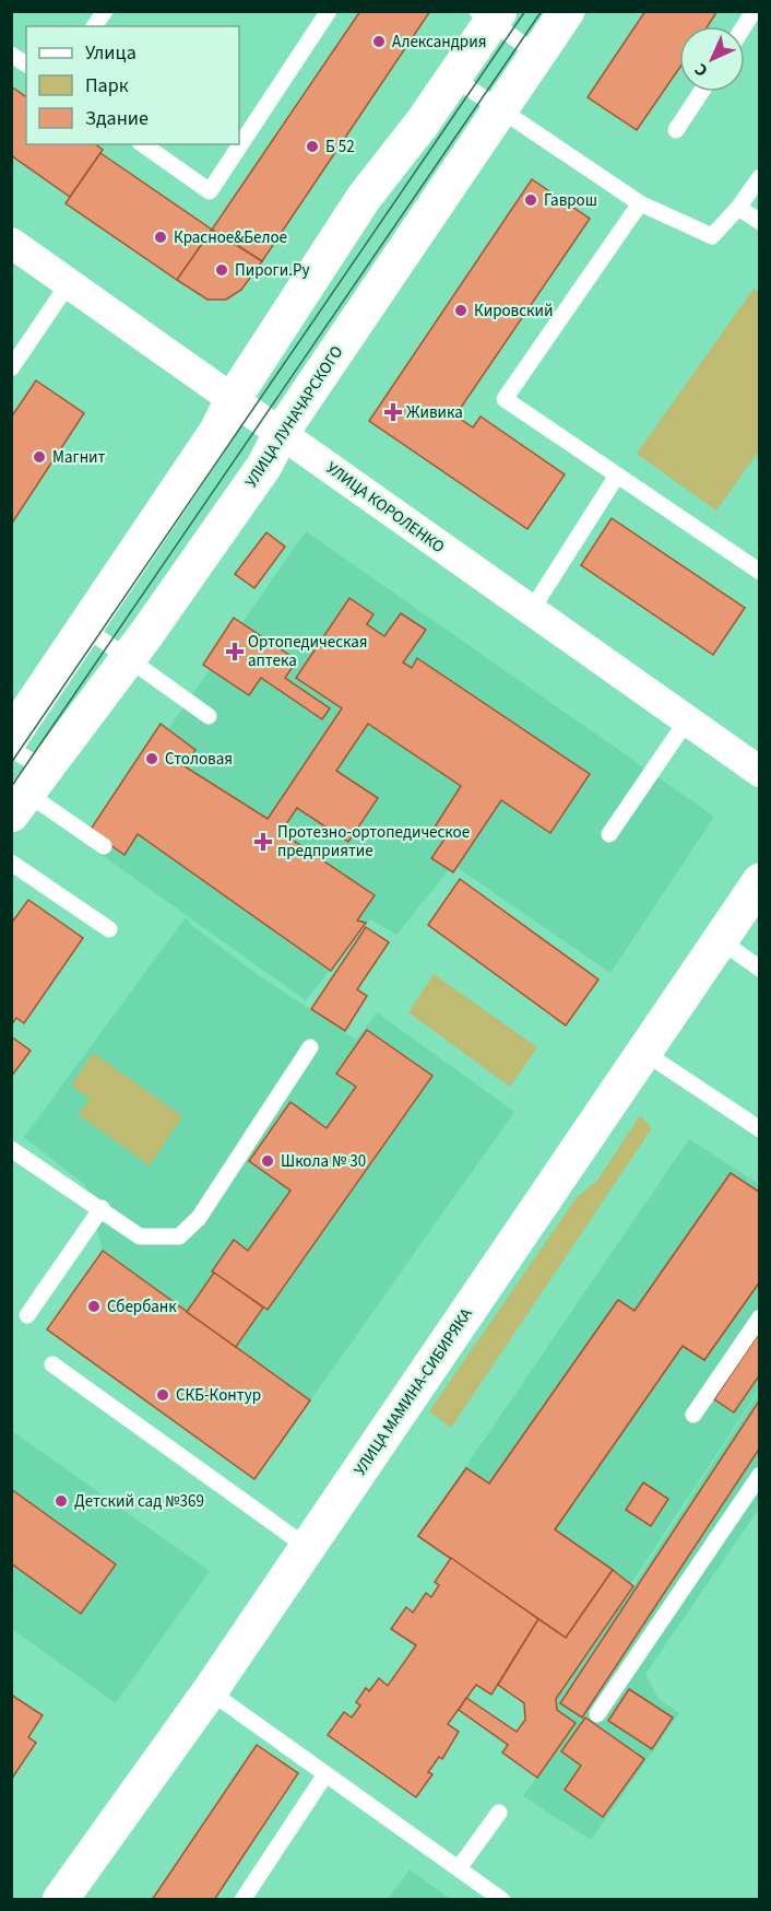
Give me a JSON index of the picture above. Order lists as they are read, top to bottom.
{
  "streets": {
    "street": ["УЛИЦА ЛУНАЧАРСКОГО", "УЛИЦА КОРОЛЕНКО", "УЛИЦА МАМИНА-СИБИРЯКА"]
  },
  "crossings": [
    ["УЛИЦА ЛУНАЧАРСКОГО", "УЛИЦА КОРОЛЕНКО"]
  ],
  "places": {
    "other": [
      "Александрия",
      "Б 52",
      "Гаврош",
      "Красное&Белое",
      "Пироги.Ру",
      "Кировский",
      "Магнит",
      "Столовая",
      "Школа № 30",
      "Сбербанк",
      "СКБ-Контур",
      "Детский сад №369"
    ],
    "health": ["Живика", "Ортопедическая аптека", "Протезно-ортопедическое предприятие"]
  },
  "legend": ["Улица", "Парк", "Здание"],
  "north": "bottom left"
}
